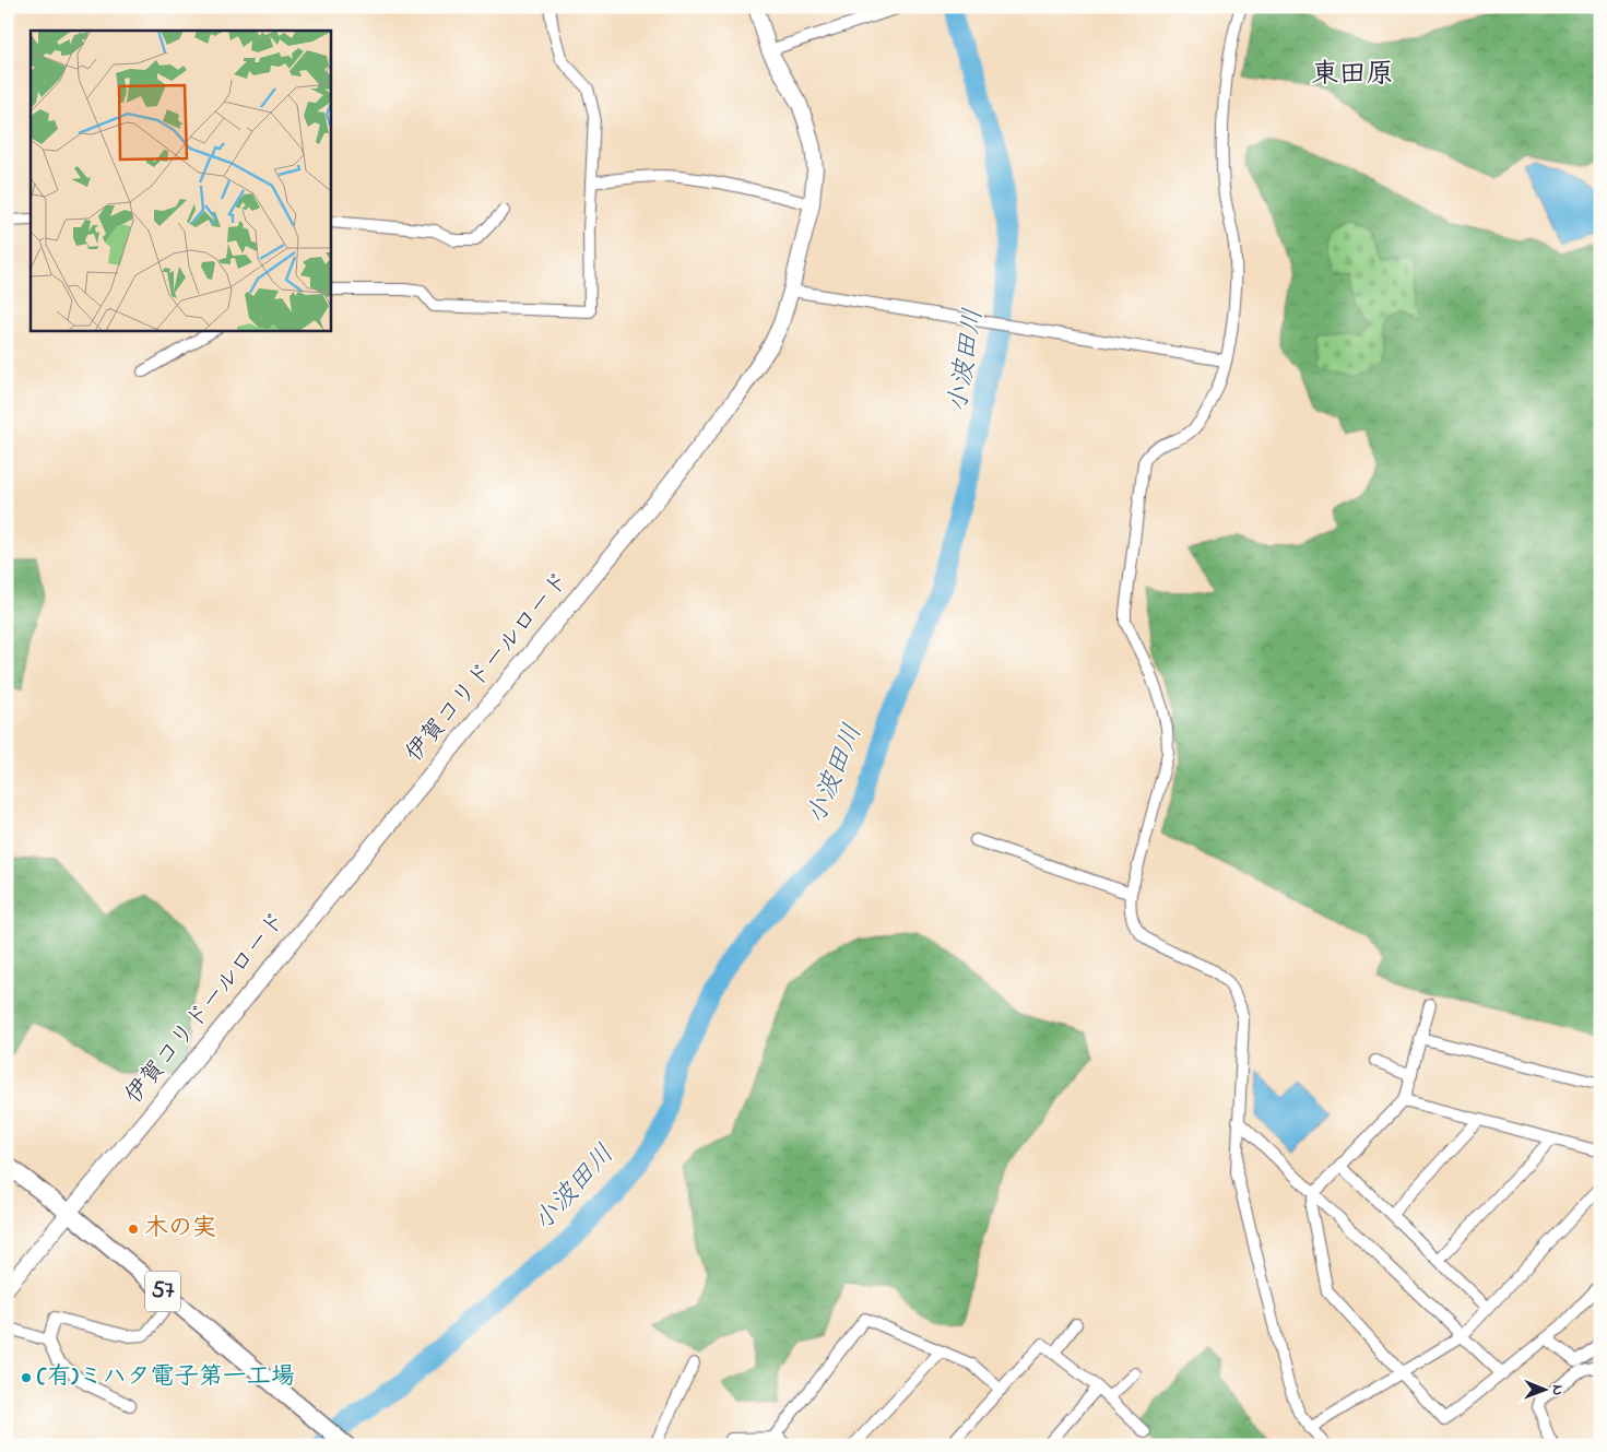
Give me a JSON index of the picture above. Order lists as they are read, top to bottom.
{
  "streets": {
    "main road": ["57"],
    "street": ["伊賀コリドールロード"]
  },
  "crossings": [
    ["伊賀コリドールロード", "57"]
  ],
  "districts": ["東田原"],
  "water": ["小波田川"],
  "places": ["木の実", "(有)ミハタ電子第一工場"],
  "north": "right"
}
